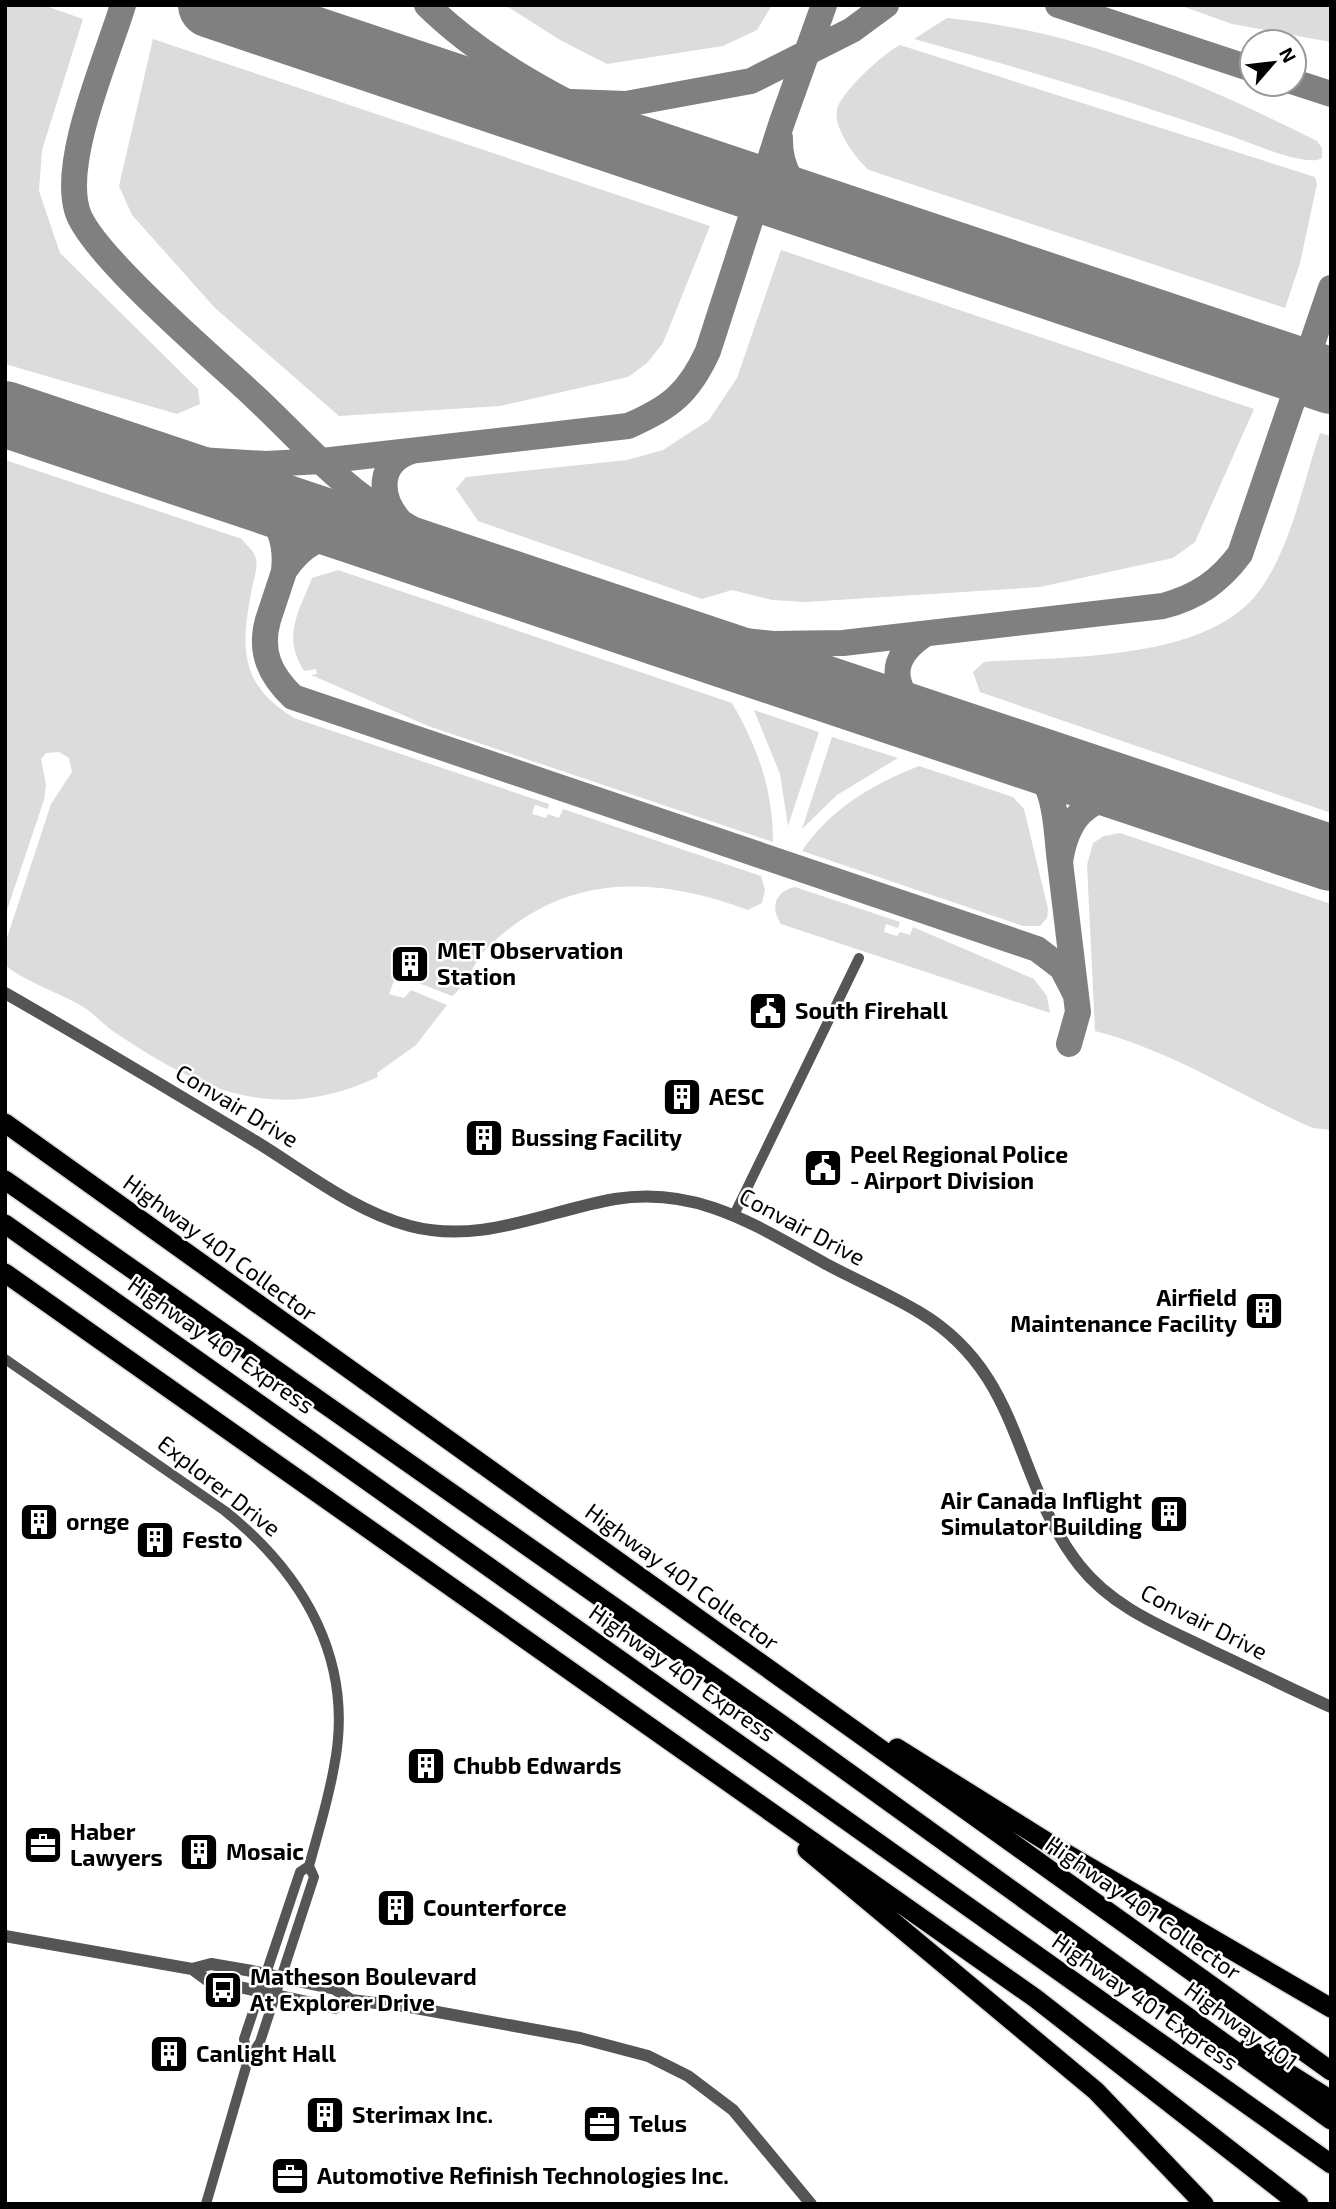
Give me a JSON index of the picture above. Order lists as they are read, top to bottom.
{
  "streets": {
    "highway": ["Highway 401 Collector", "Highway 401 Express", "Highway 401"],
    "street": ["Convair Drive", "Explorer Drive"]
  },
  "crossings": [
    ["Highway 401 Express", "Highway 401"]
  ],
  "places": {
    "building": [
      "MET Observation Station",
      "AESC",
      "Bussing Facility",
      "Airfield Maintenance Facility",
      "Air Canada Inflight Simulator Building",
      "ornge",
      "Festo",
      "Chubb Edwards",
      "Mosaic",
      "Counterforce",
      "Canlight Hall",
      "Sterimax Inc."
    ],
    "public building": ["South Firehall", "Peel Regional Police - Airport Division"],
    "office": ["Haber Lawyers", "Telus", "Automotive Refinish Technologies Inc."],
    "bus stop": ["Matheson Boulevard At Explorer Drive"]
  },
  "north": "top right"
}
